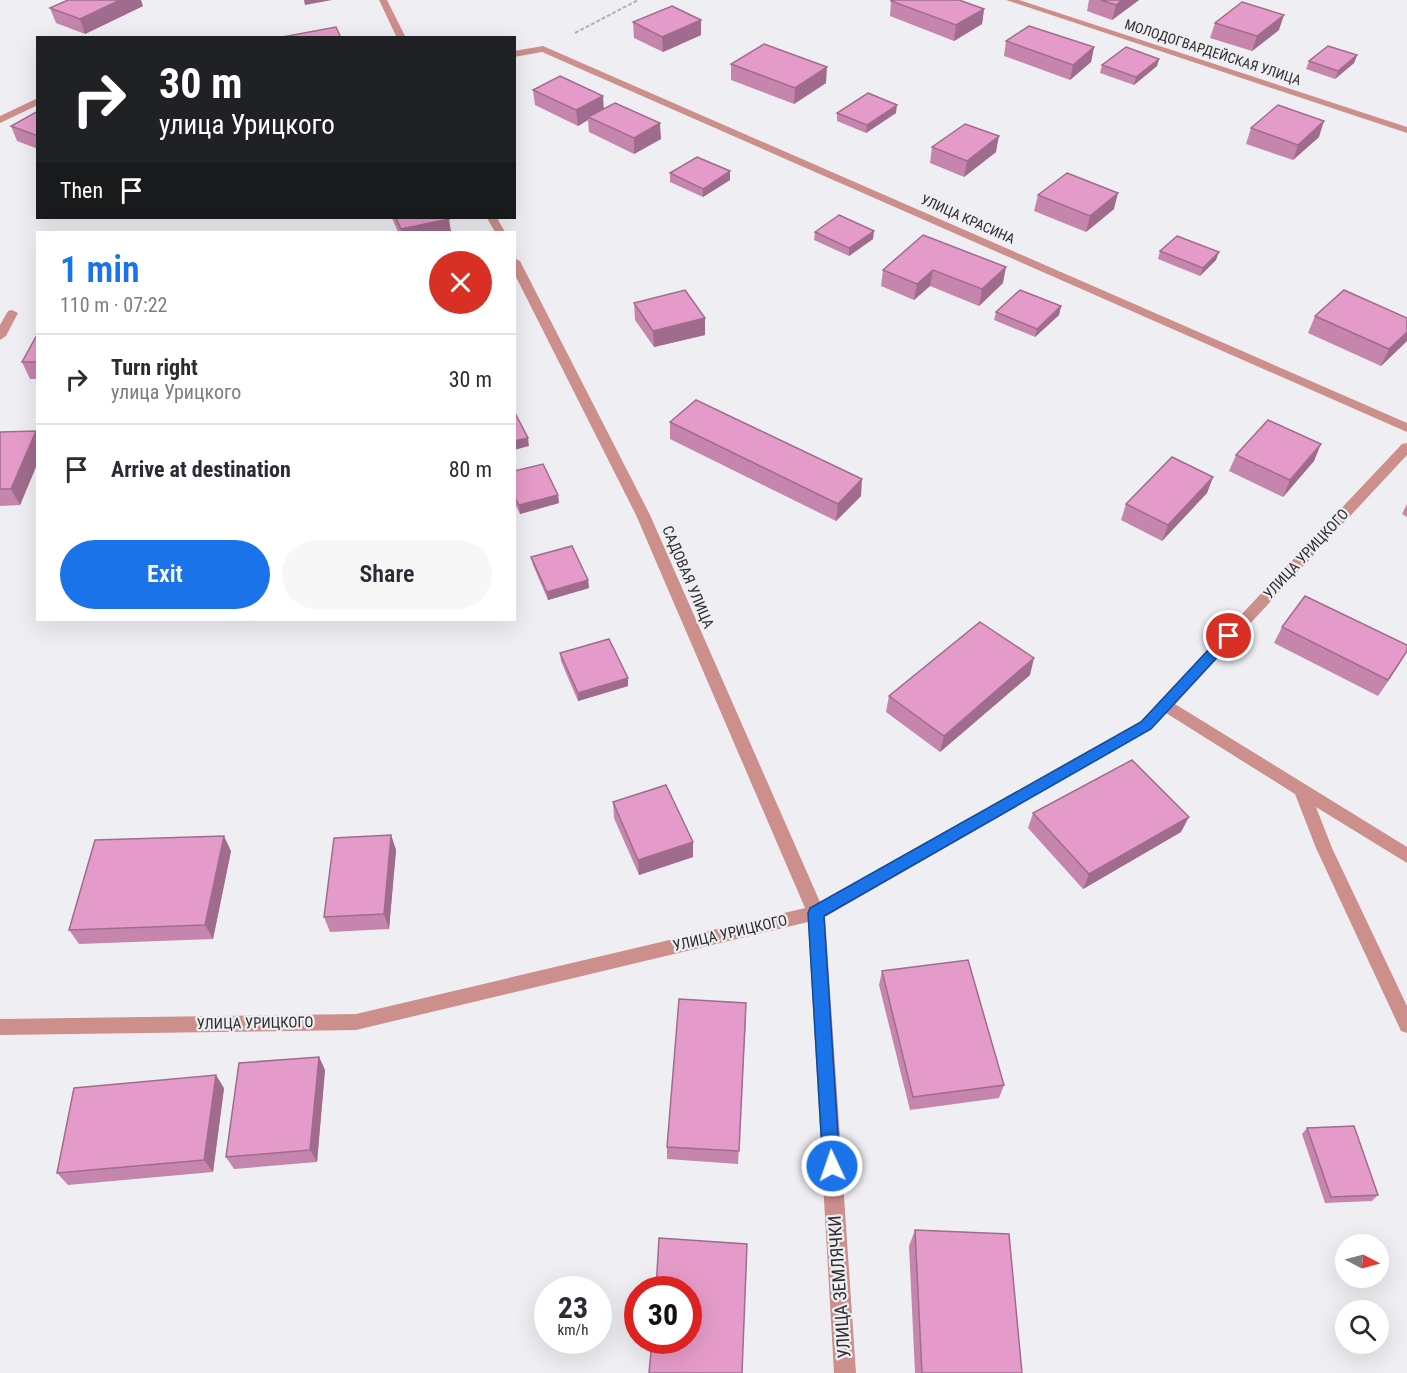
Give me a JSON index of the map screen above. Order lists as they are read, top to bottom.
{
  "streets": {
    "street": [
      "МОЛОДОГВАРДЕЙСКАЯ УЛИЦА",
      "УЛИЦА КРАСИНА",
      "УЛИЦА УРИЦКОГО",
      "САДОВАЯ УЛИЦА",
      "УЛИЦА ЗЕМЛЯЧКИ"
    ]
  },
  "crossings": [
    ["УЛИЦА УРИЦКОГО", "САДОВАЯ УЛИЦА"],
    ["УЛИЦА УРИЦКОГО", "УЛИЦА ЗЕМЛЯЧКИ"],
    ["САДОВАЯ УЛИЦА", "УЛИЦА ЗЕМЛЯЧКИ"]
  ],
  "north": "right",
  "page": {
    "turn": ["30 m", "улица Урицкого"],
    "then": "Then",
    "heading": ["1 min", "110 m · 07:22"],
    "list": [
      {
        "name": "Turn right",
        "note": "улица Урицкого",
        "value": "30 m"
      },
      {
        "name": "Arrive at destination",
        "value": "80 m"
      }
    ],
    "buttons": ["Exit", "Share"],
    "speed": "23 km/h",
    "limit": "30"
  }
}
